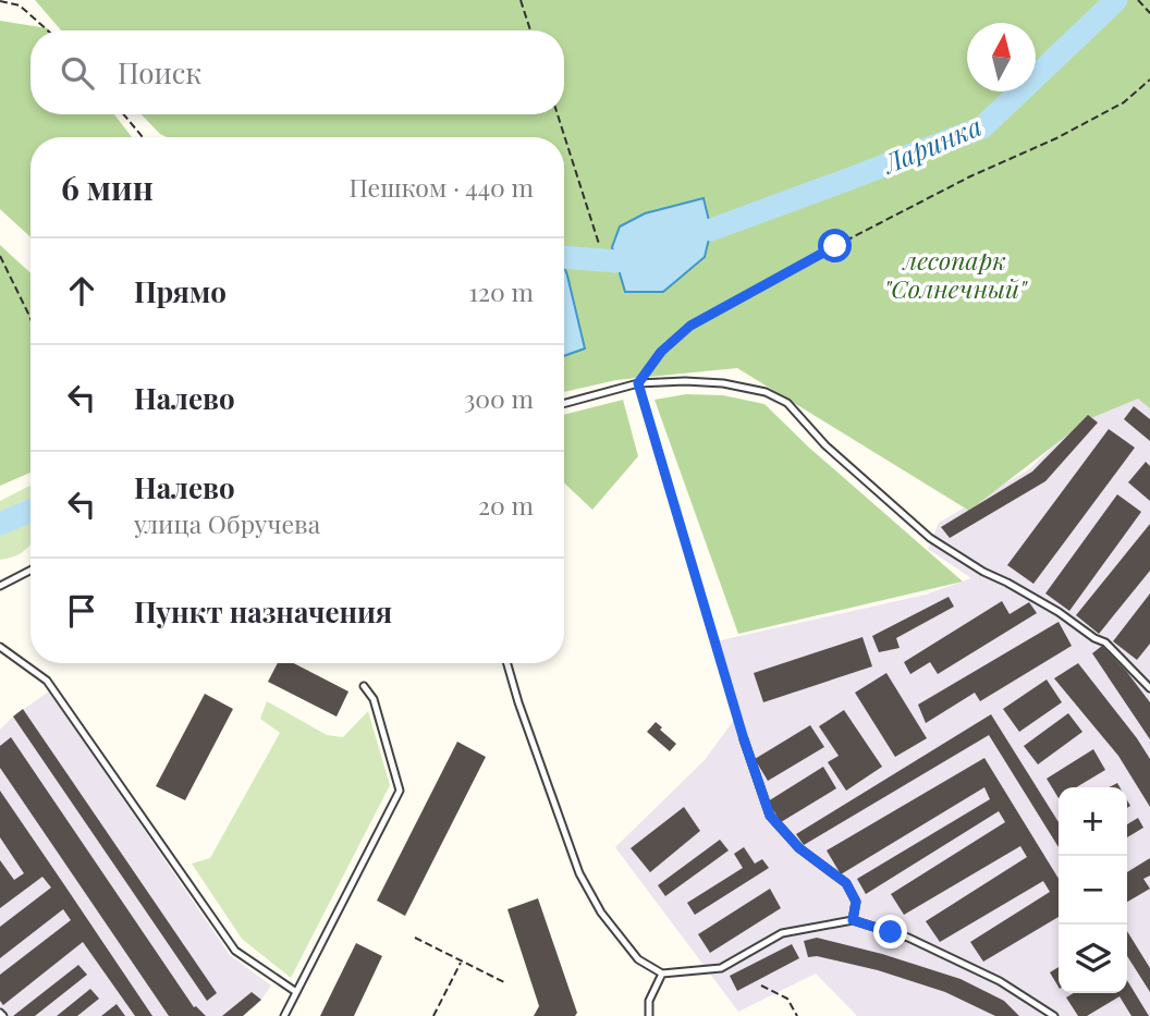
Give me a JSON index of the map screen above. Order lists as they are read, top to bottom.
{
  "water": ["Ларинка"],
  "parks": ["лесопарк \"Солнечный\""],
  "north": "top",
  "page": {
    "search": "Поиск",
    "heading": ["6 мин", "Пешком · 440 m"],
    "list": [
      ["Прямо", "120 m"],
      ["Налево", "300 m"],
      ["Налево", "улица Обручева", "20 m"],
      "Пункт назначения"
    ],
    "map_buttons": ["+", "−"]
  }
}
